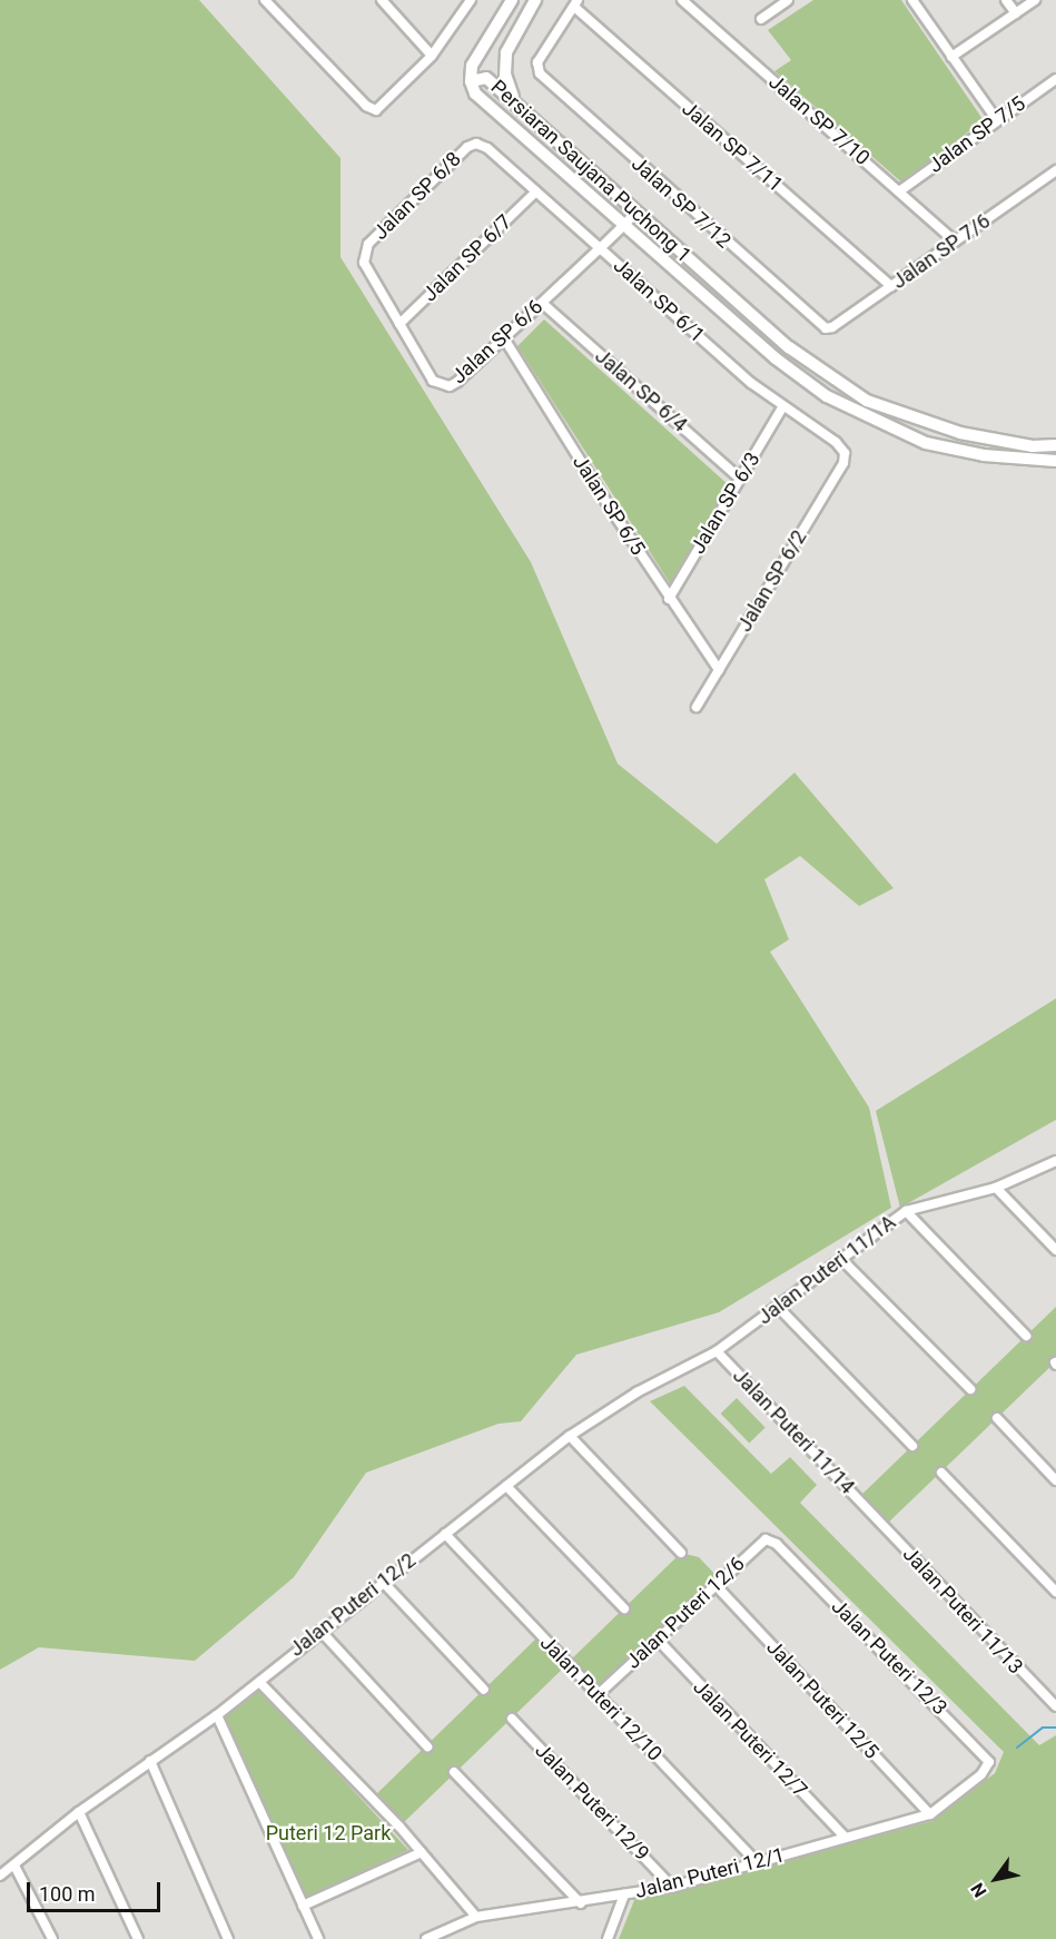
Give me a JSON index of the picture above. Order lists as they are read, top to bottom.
{
  "streets": {
    "street": [
      "Jalan SP 7/10",
      "Jalan SP 7/5",
      "Jalan SP 7/11",
      "Persiaran Saujana Puchong 1",
      "Jalan SP 6/8",
      "Jalan SP 7/12",
      "Jalan SP 7/6",
      "Jalan SP 6/7",
      "Jalan SP 6/1",
      "Jalan SP 6/6",
      "Jalan SP 6/4",
      "Jalan SP 6/3",
      "Jalan SP 6/5",
      "Jalan SP 6/2",
      "Jalan Puteri 11/1A",
      "Jalan Puteri 11/14",
      "Jalan Puteri 12/2",
      "Jalan Puteri 11/13",
      "Jalan Puteri 12/6",
      "Jalan Puteri 12/3",
      "Jalan Puteri 12/10",
      "Jalan Puteri 12/5",
      "Jalan Puteri 12/7",
      "Jalan Puteri 12/9",
      "Jalan Puteri 12/1"
    ]
  },
  "crossings": [
    ["Jalan SP 7/10", "Jalan SP 7/5"],
    ["Jalan SP 7/10", "Jalan SP 7/6"],
    ["Jalan SP 7/11", "Jalan SP 7/12"],
    ["Jalan SP 7/11", "Jalan SP 7/6"],
    ["Persiaran Saujana Puchong 1", "Jalan SP 6/6"],
    ["Jalan SP 6/8", "Jalan SP 6/1"],
    ["Jalan SP 6/8", "Jalan SP 6/6"],
    ["Jalan SP 7/12", "Jalan SP 7/6"],
    ["Jalan SP 6/7", "Jalan SP 6/1"],
    ["Jalan SP 6/7", "Jalan SP 6/6"],
    ["Jalan SP 6/1", "Jalan SP 6/6"],
    ["Jalan SP 6/1", "Jalan SP 6/3"],
    ["Jalan SP 6/1", "Jalan SP 6/2"],
    ["Jalan SP 6/6", "Jalan SP 6/4"],
    ["Jalan SP 6/6", "Jalan SP 6/5"],
    ["Jalan SP 6/4", "Jalan SP 6/3"],
    ["Jalan SP 6/3", "Jalan SP 6/5"],
    ["Jalan SP 6/5", "Jalan SP 6/2"],
    ["Jalan Puteri 11/1A", "Jalan Puteri 11/14"],
    ["Jalan Puteri 11/1A", "Jalan Puteri 12/2"],
    ["Jalan Puteri 11/14", "Jalan Puteri 12/2"],
    ["Jalan Puteri 11/14", "Jalan Puteri 11/13"],
    ["Jalan Puteri 12/2", "Jalan Puteri 12/10"],
    ["Jalan Puteri 12/6", "Jalan Puteri 12/3"],
    ["Jalan Puteri 12/6", "Jalan Puteri 12/10"],
    ["Jalan Puteri 12/6", "Jalan Puteri 12/5"],
    ["Jalan Puteri 12/6", "Jalan Puteri 12/7"],
    ["Jalan Puteri 12/3", "Jalan Puteri 12/1"],
    ["Jalan Puteri 12/10", "Jalan Puteri 12/1"],
    ["Jalan Puteri 12/5", "Jalan Puteri 12/1"],
    ["Jalan Puteri 12/7", "Jalan Puteri 12/1"],
    ["Jalan Puteri 12/9", "Jalan Puteri 12/1"]
  ],
  "parks": ["Puteri 12 Park"],
  "scale_bar": "100 m",
  "north": "bottom left"
}
